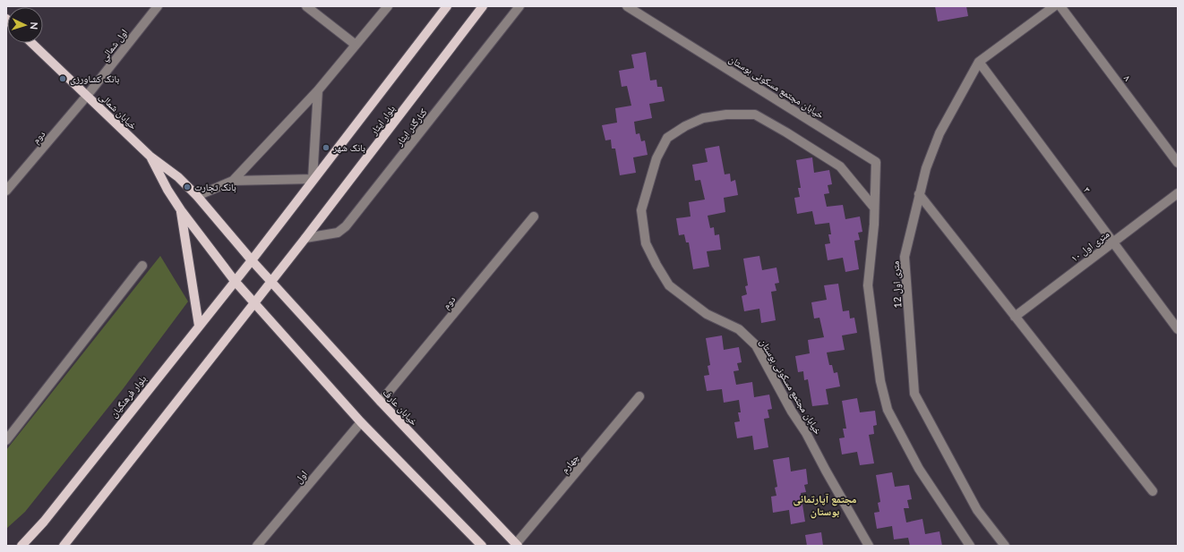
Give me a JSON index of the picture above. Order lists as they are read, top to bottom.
{
  "streets": {
    "main road": [
      "خیابان شمالی",
      "بلوار ایثار",
      "بلوار فرهنگیان",
      "خیابان عارف"
    ],
    "street": [
      "اول شمالي",
      "۸",
      "خیابان مجتمع مسکونی بوستان",
      "کنارگذر ایثار",
      "دوم",
      "۳",
      "۱۰ متری اول",
      "12 متری اول",
      "چهارم",
      "اول"
    ]
  },
  "crossings": [
    ["اول شمالي", "خیابان شمالی"],
    ["اول شمالي", "دوم"],
    ["خیابان شمالی", "بلوار ایثار"],
    ["خیابان شمالی", "دوم"],
    ["خیابان شمالی", "بلوار فرهنگیان"],
    ["خیابان شمالی", "خیابان عارف"],
    ["بلوار ایثار", "کنارگذر ایثار"],
    ["بلوار ایثار", "بلوار فرهنگیان"],
    ["بلوار ایثار", "خیابان عارف"],
    ["دوم", "خیابان عارف"],
    ["۳", "۱۰ متری اول"],
    ["۳", "12 متری اول"],
    ["بلوار فرهنگیان", "خیابان عارف"],
    ["خیابان عارف", "چهارم"]
  ],
  "districts": ["مجتمع آپارتمانی بوستان"],
  "places": ["بانک کشاورزی", "بانک شهر", "بانک تجارت"],
  "north": "right"
}
